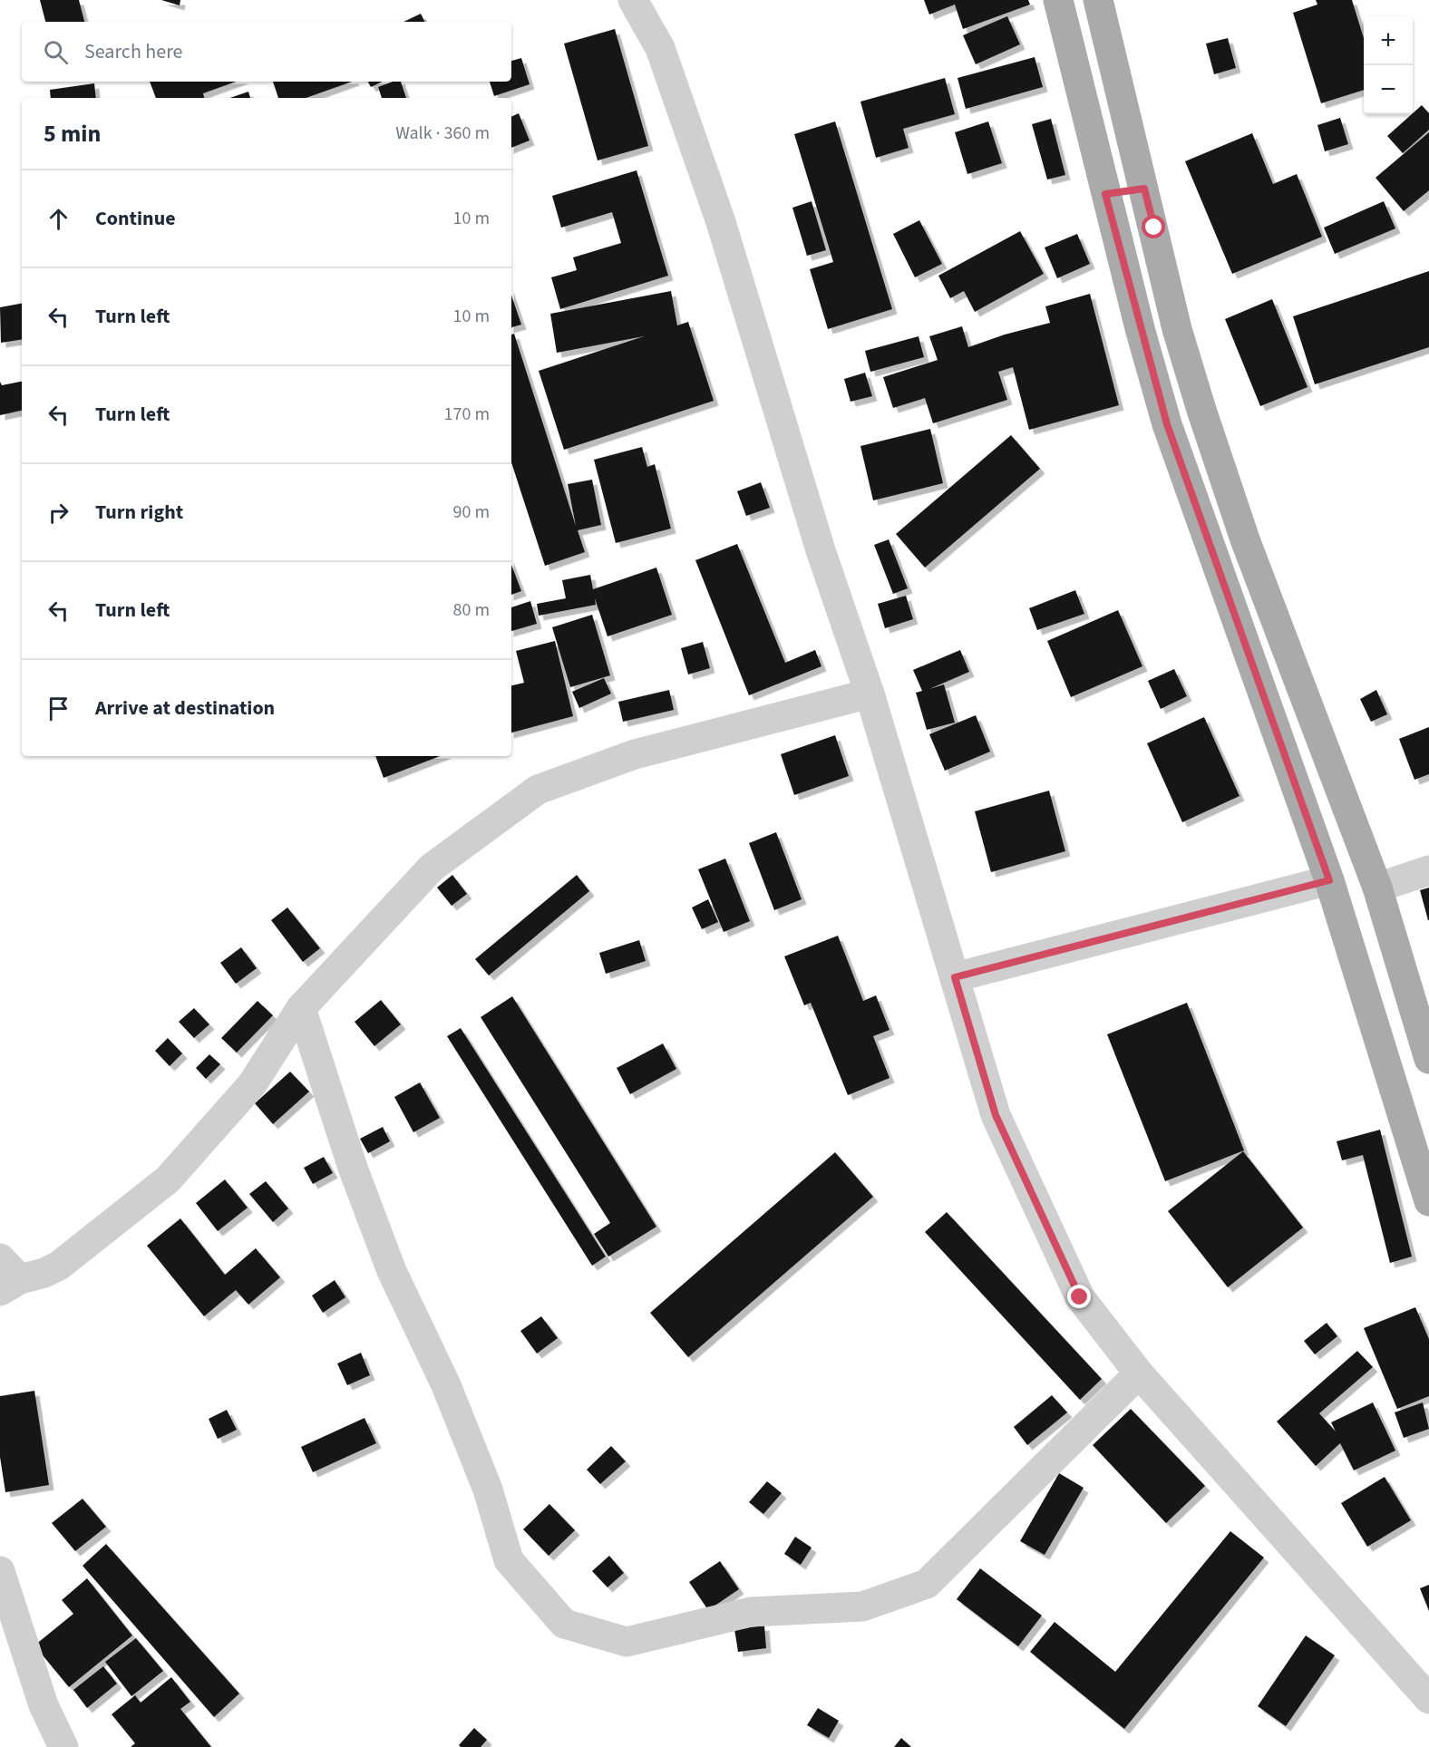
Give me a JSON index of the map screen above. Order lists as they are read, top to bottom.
{
  "page": {
    "map_buttons": ["+", "−"],
    "search": "Search here",
    "heading": ["5 min", "Walk · 360 m"],
    "list": [
      ["Continue", "10 m"],
      ["Turn left", "10 m"],
      ["Turn left", "170 m"],
      ["Turn right", "90 m"],
      ["Turn left", "80 m"],
      "Arrive at destination"
    ]
  }
}
